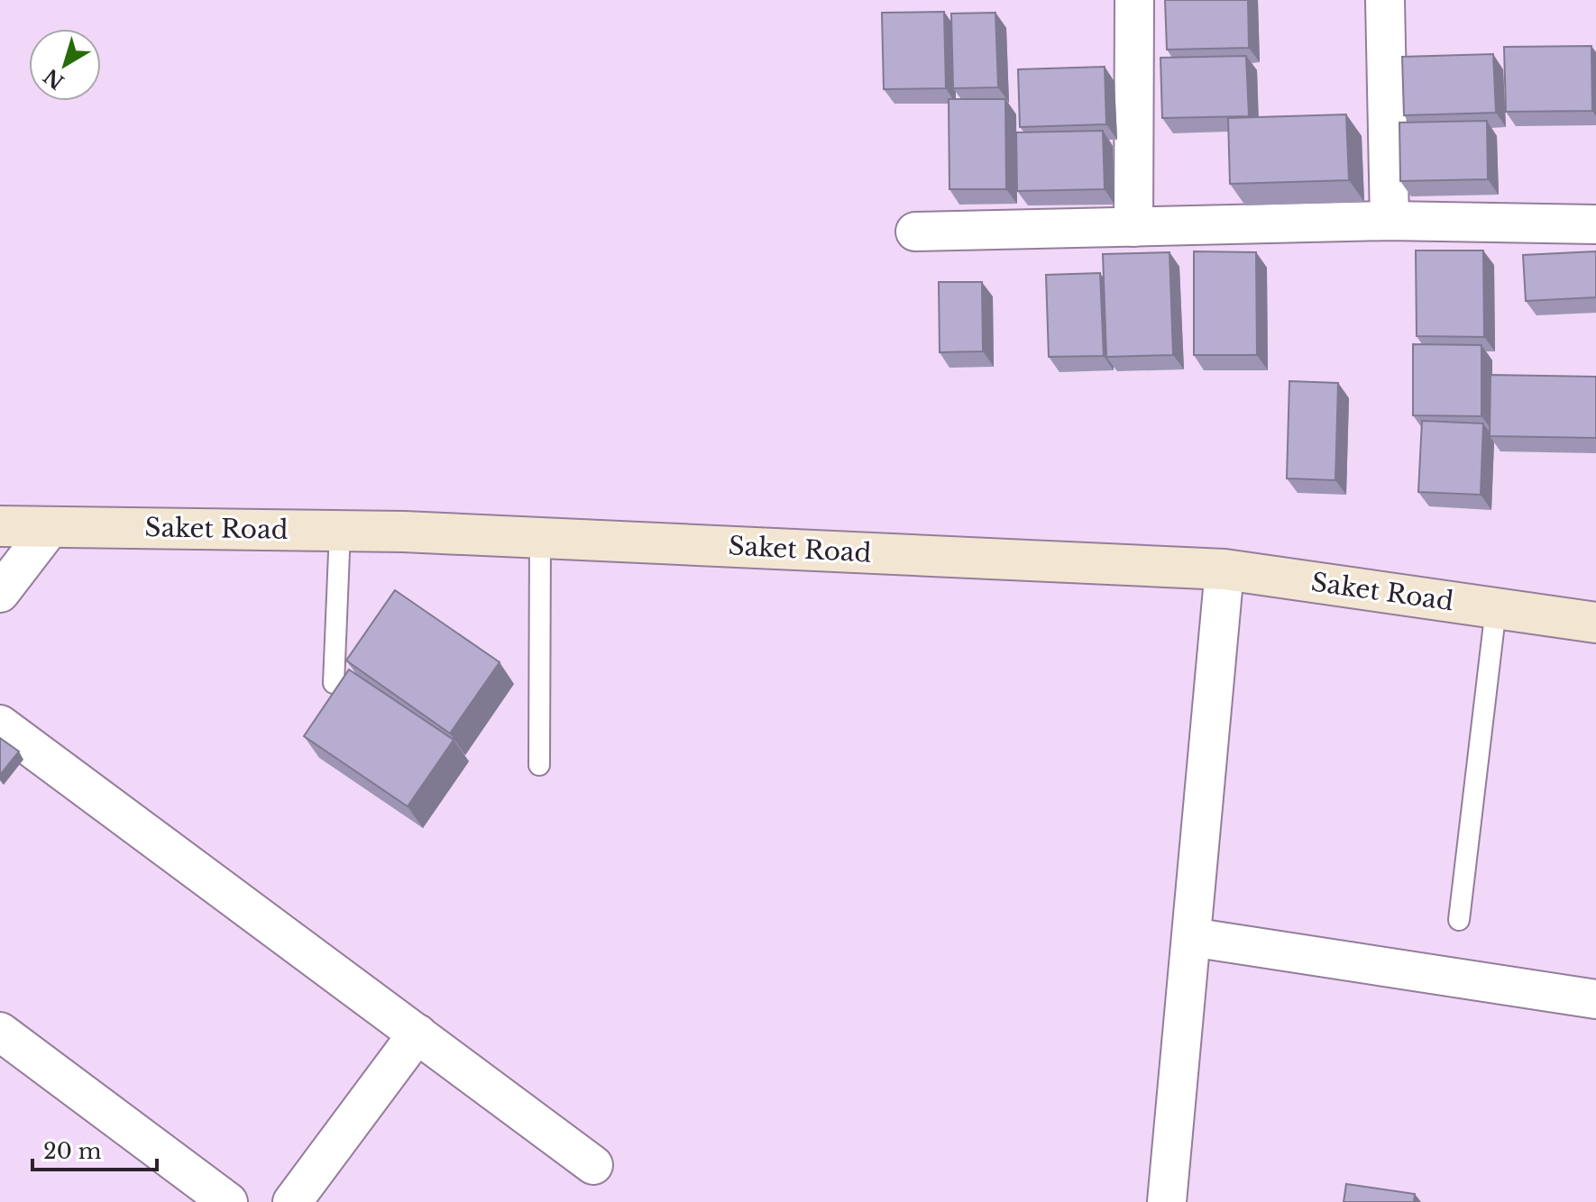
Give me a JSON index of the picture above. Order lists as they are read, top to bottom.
{
  "streets": {
    "street": ["Saket Road"]
  },
  "scale_bar": "20 m",
  "north": "bottom left"
}
